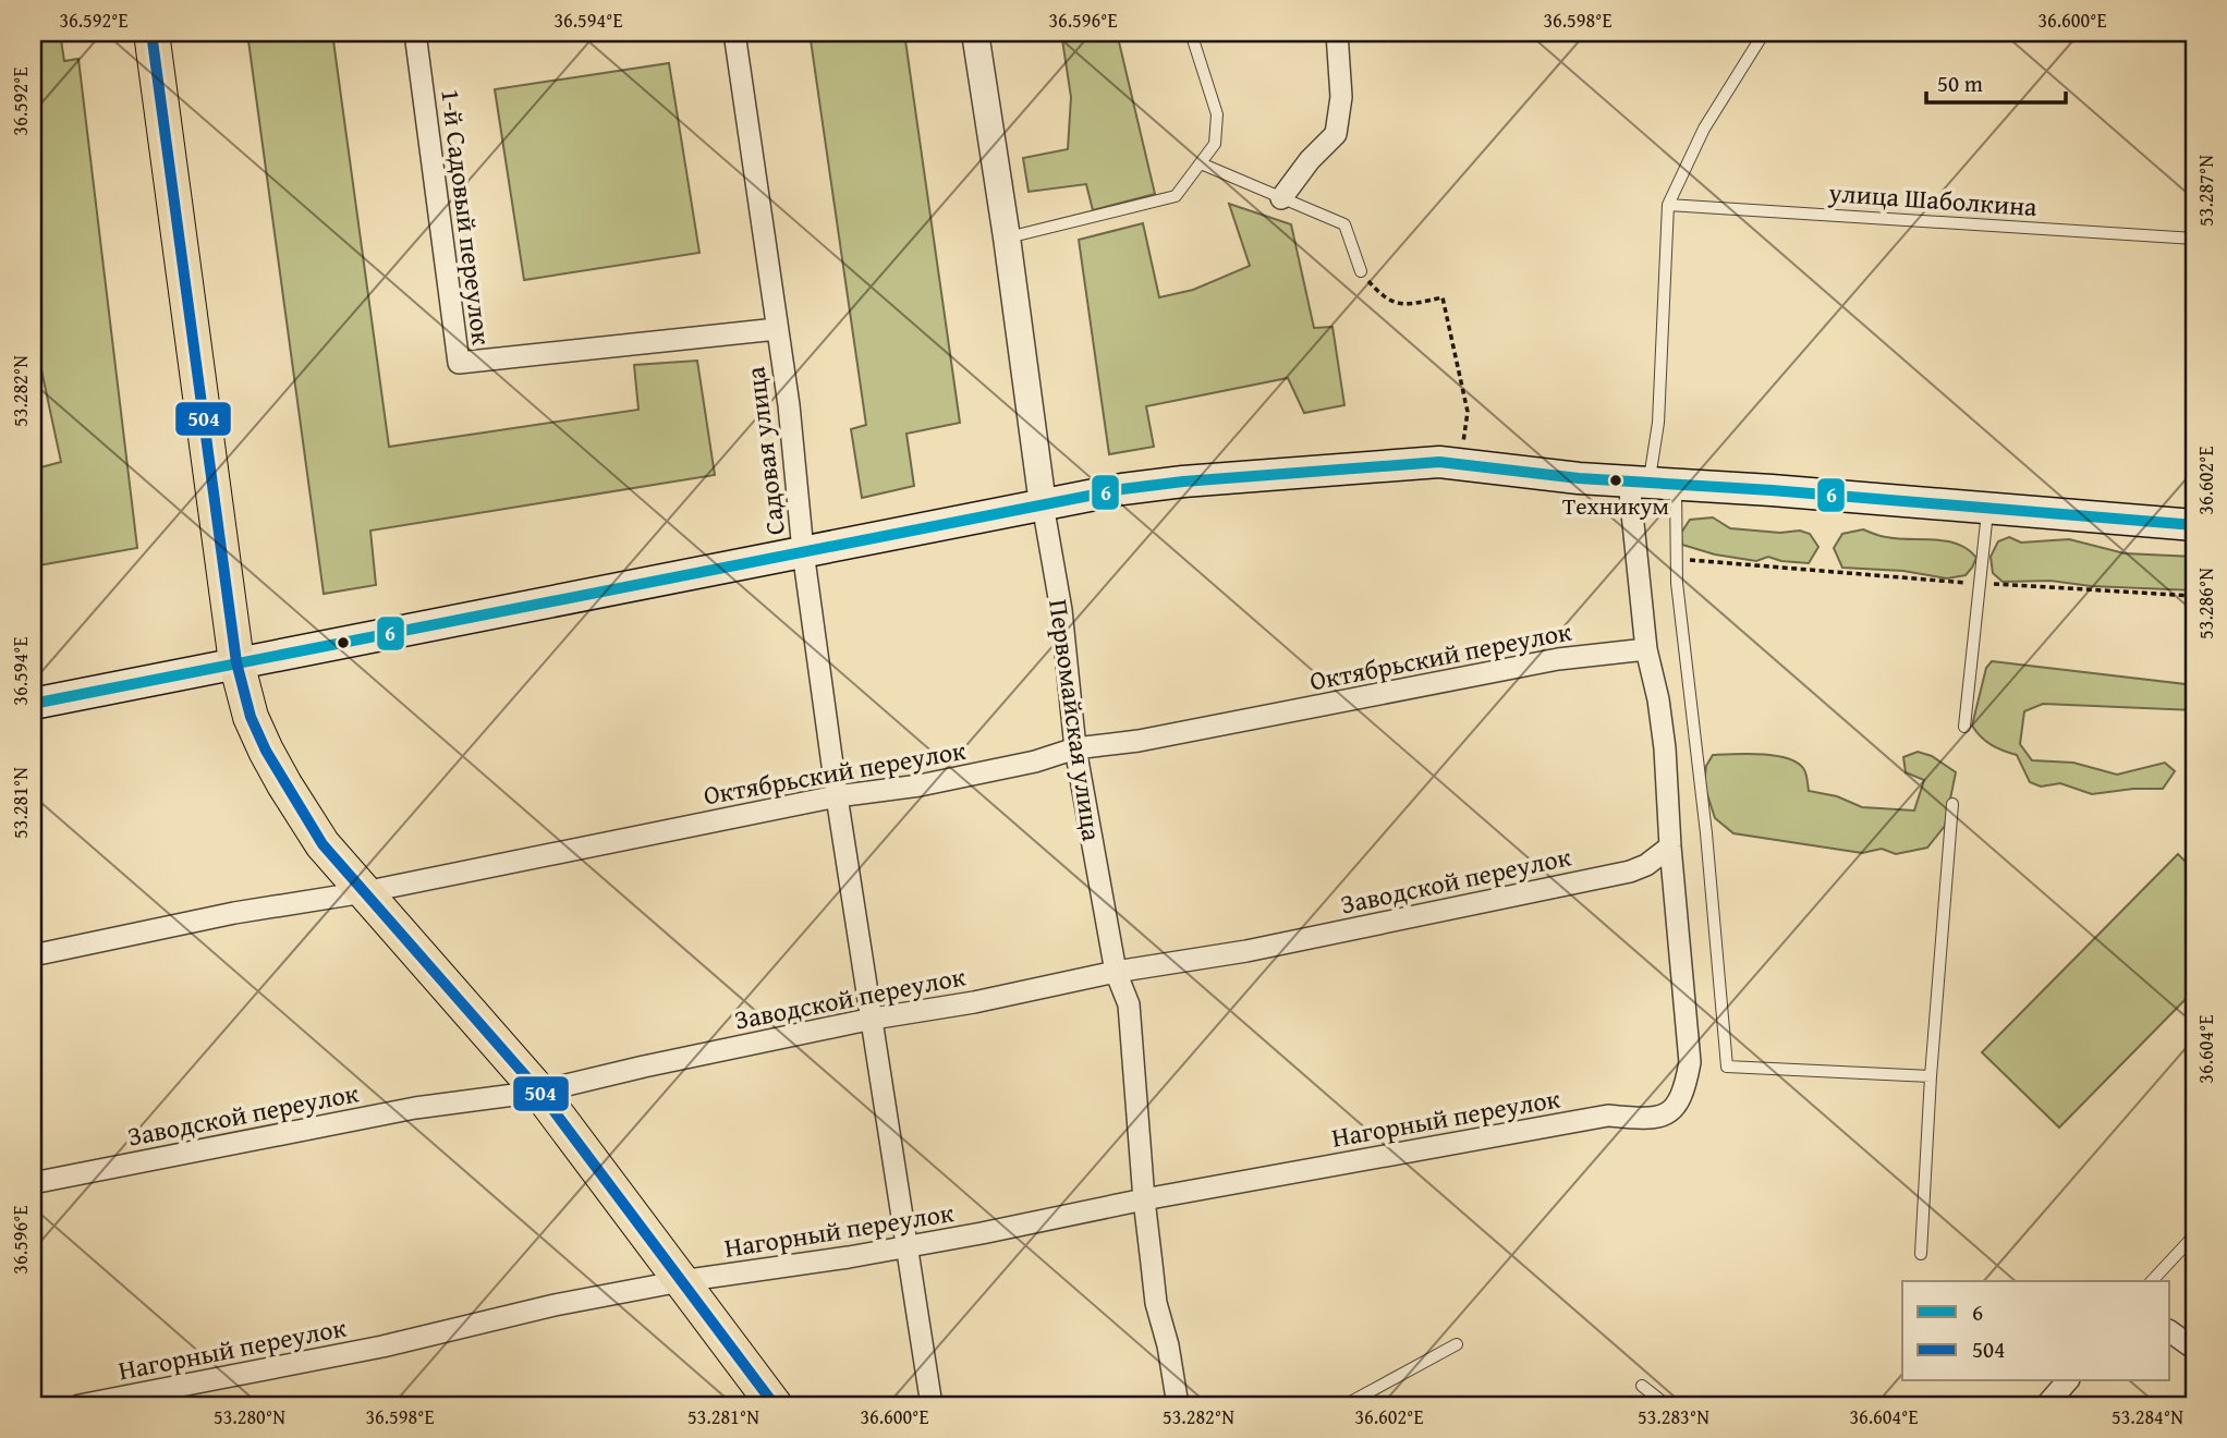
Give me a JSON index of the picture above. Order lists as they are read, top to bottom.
{
  "streets": {
    "street": [
      "1-й Садовый переулок",
      "Садовая улица",
      "Октябрьский переулок",
      "Первомайская улица",
      "Заводской переулок",
      "Нагорный переулок"
    ],
    "lane": ["улица Шаболкина"]
  },
  "crossings": [
    ["1-й Садовый переулок", "Садовая улица"],
    ["Садовая улица", "Октябрьский переулок"],
    ["Садовая улица", "Заводской переулок"],
    ["Садовая улица", "Нагорный переулок"],
    ["Октябрьский переулок", "Первомайская улица"],
    ["Первомайская улица", "Заводской переулок"],
    ["Первомайская улица", "Нагорный переулок"],
    ["Заводской переулок", "Нагорный переулок"]
  ],
  "places": ["Техникум"],
  "lines": ["transit line 504", "transit line 6"],
  "legend": ["6", "504"],
  "scale_bar": "50 m",
  "coordinates": [
    "36.592°E",
    "36.594°E",
    "36.596°E",
    "36.598°E",
    "36.600°E",
    "53.287°N",
    "53.282°N",
    "36.602°E",
    "53.286°N",
    "53.281°N",
    "36.604°E",
    "53.280°N",
    "53.283°N",
    "53.284°N"
  ]
}
